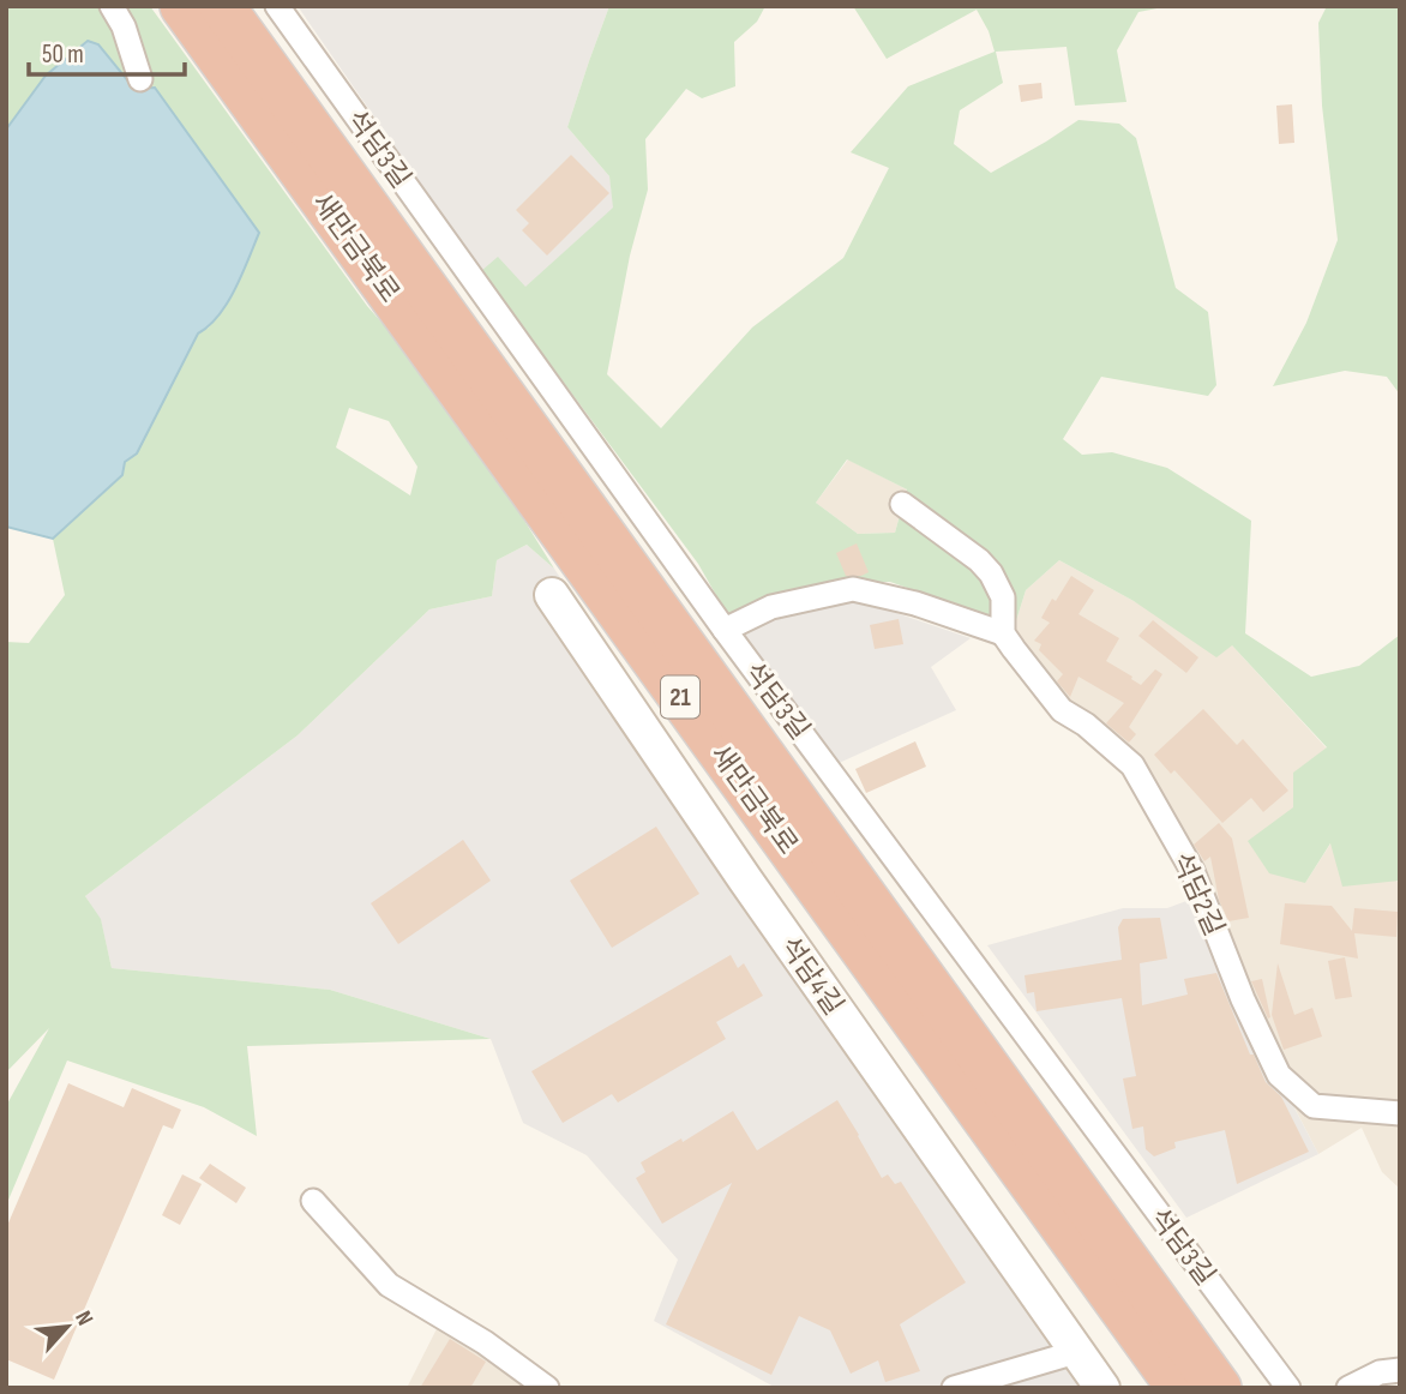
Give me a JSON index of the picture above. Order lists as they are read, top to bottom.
{
  "streets": {
    "highway": ["새만금북로", "21"],
    "street": ["석담3길", "석담2길", "석담4길"]
  },
  "scale_bar": "50 m",
  "north": "top right"
}
